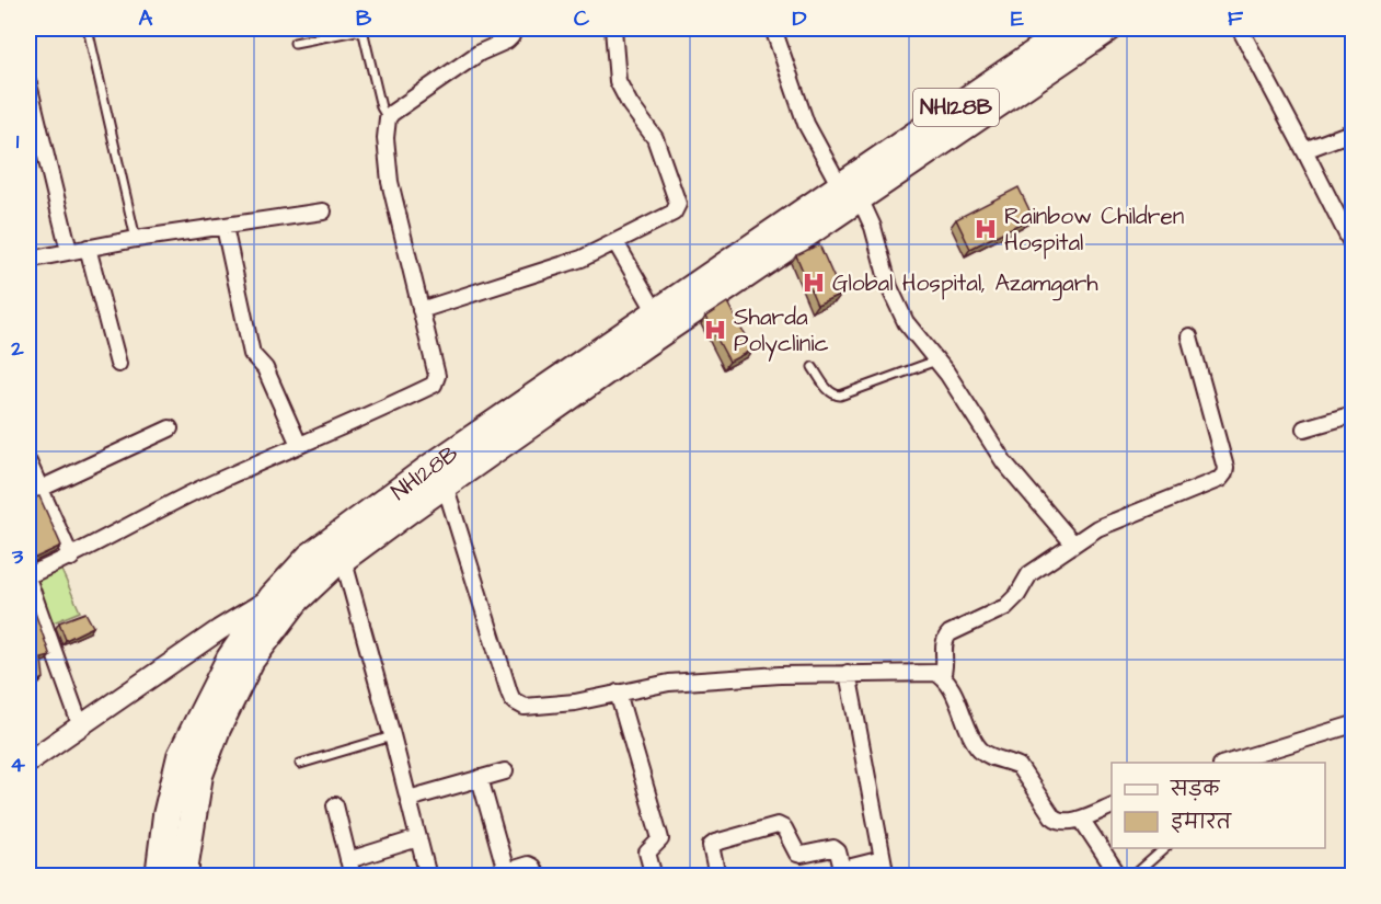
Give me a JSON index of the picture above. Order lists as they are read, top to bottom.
{
  "streets": {
    "highway": ["NH128B"]
  },
  "places": {
    "hospital": ["Rainbow Children Hospital", "Global Hospital, Azamgarh", "Sharda Polyclinic"]
  },
  "legend": ["सड़क", "इमारत"],
  "grid": {
    "columns": [
      "A",
      "B",
      "C",
      "D",
      "E",
      "F"
    ],
    "rows": [
      "1",
      "2",
      "3",
      "4"
    ]
  }
}
